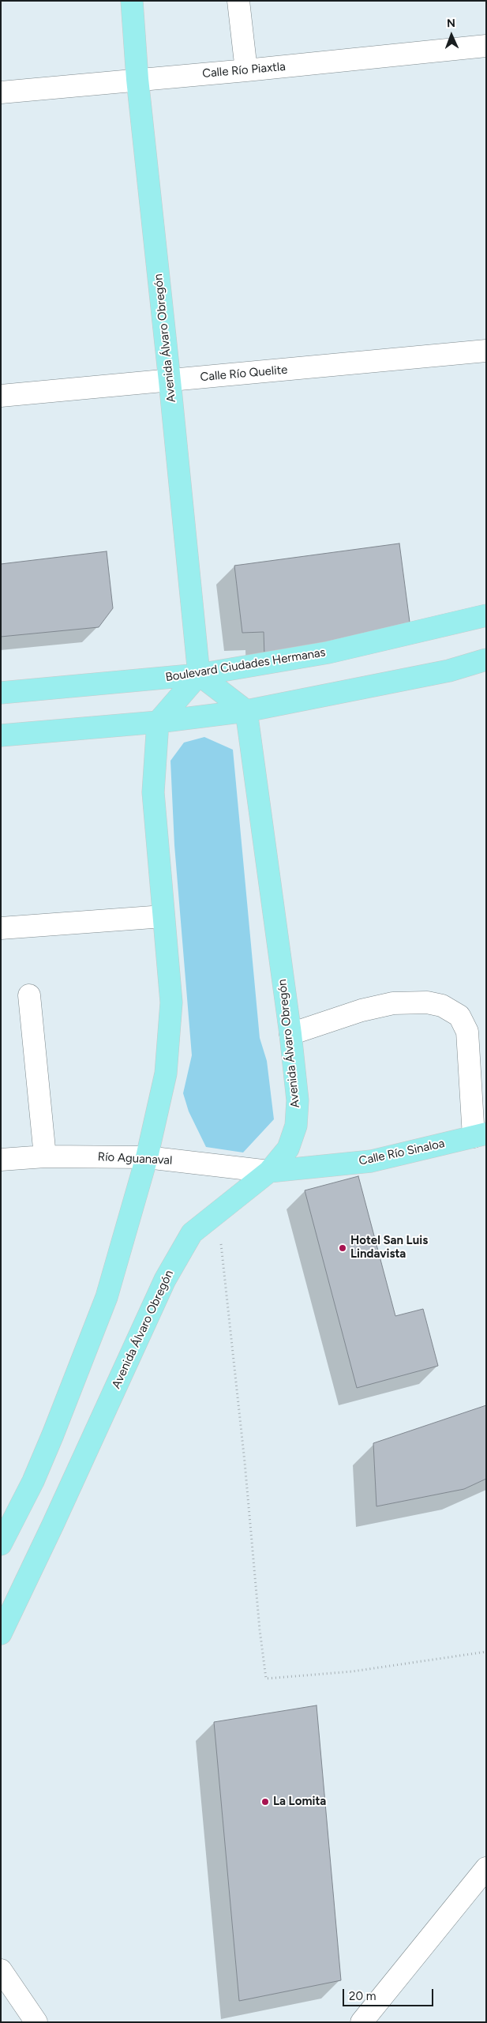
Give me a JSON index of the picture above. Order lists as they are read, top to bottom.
{
  "streets": {
    "main road": ["Avenida Álvaro Obregón", "Boulevard Ciudades Hermanas", "Calle Río Sinaloa"],
    "street": ["Calle Río Piaxtla", "Calle Río Quelite", "Río Aguanaval"]
  },
  "crossings": [
    ["Calle Río Piaxtla", "Avenida Álvaro Obregón"],
    ["Avenida Álvaro Obregón", "Calle Río Quelite"],
    ["Avenida Álvaro Obregón", "Boulevard Ciudades Hermanas"],
    ["Avenida Álvaro Obregón", "Calle Río Sinaloa"],
    ["Avenida Álvaro Obregón", "Río Aguanaval"],
    ["Calle Río Sinaloa", "Río Aguanaval"]
  ],
  "places": ["Hotel San Luis Lindavista", "La Lomita"],
  "scale_bar": "20 m",
  "north": "top"
}
